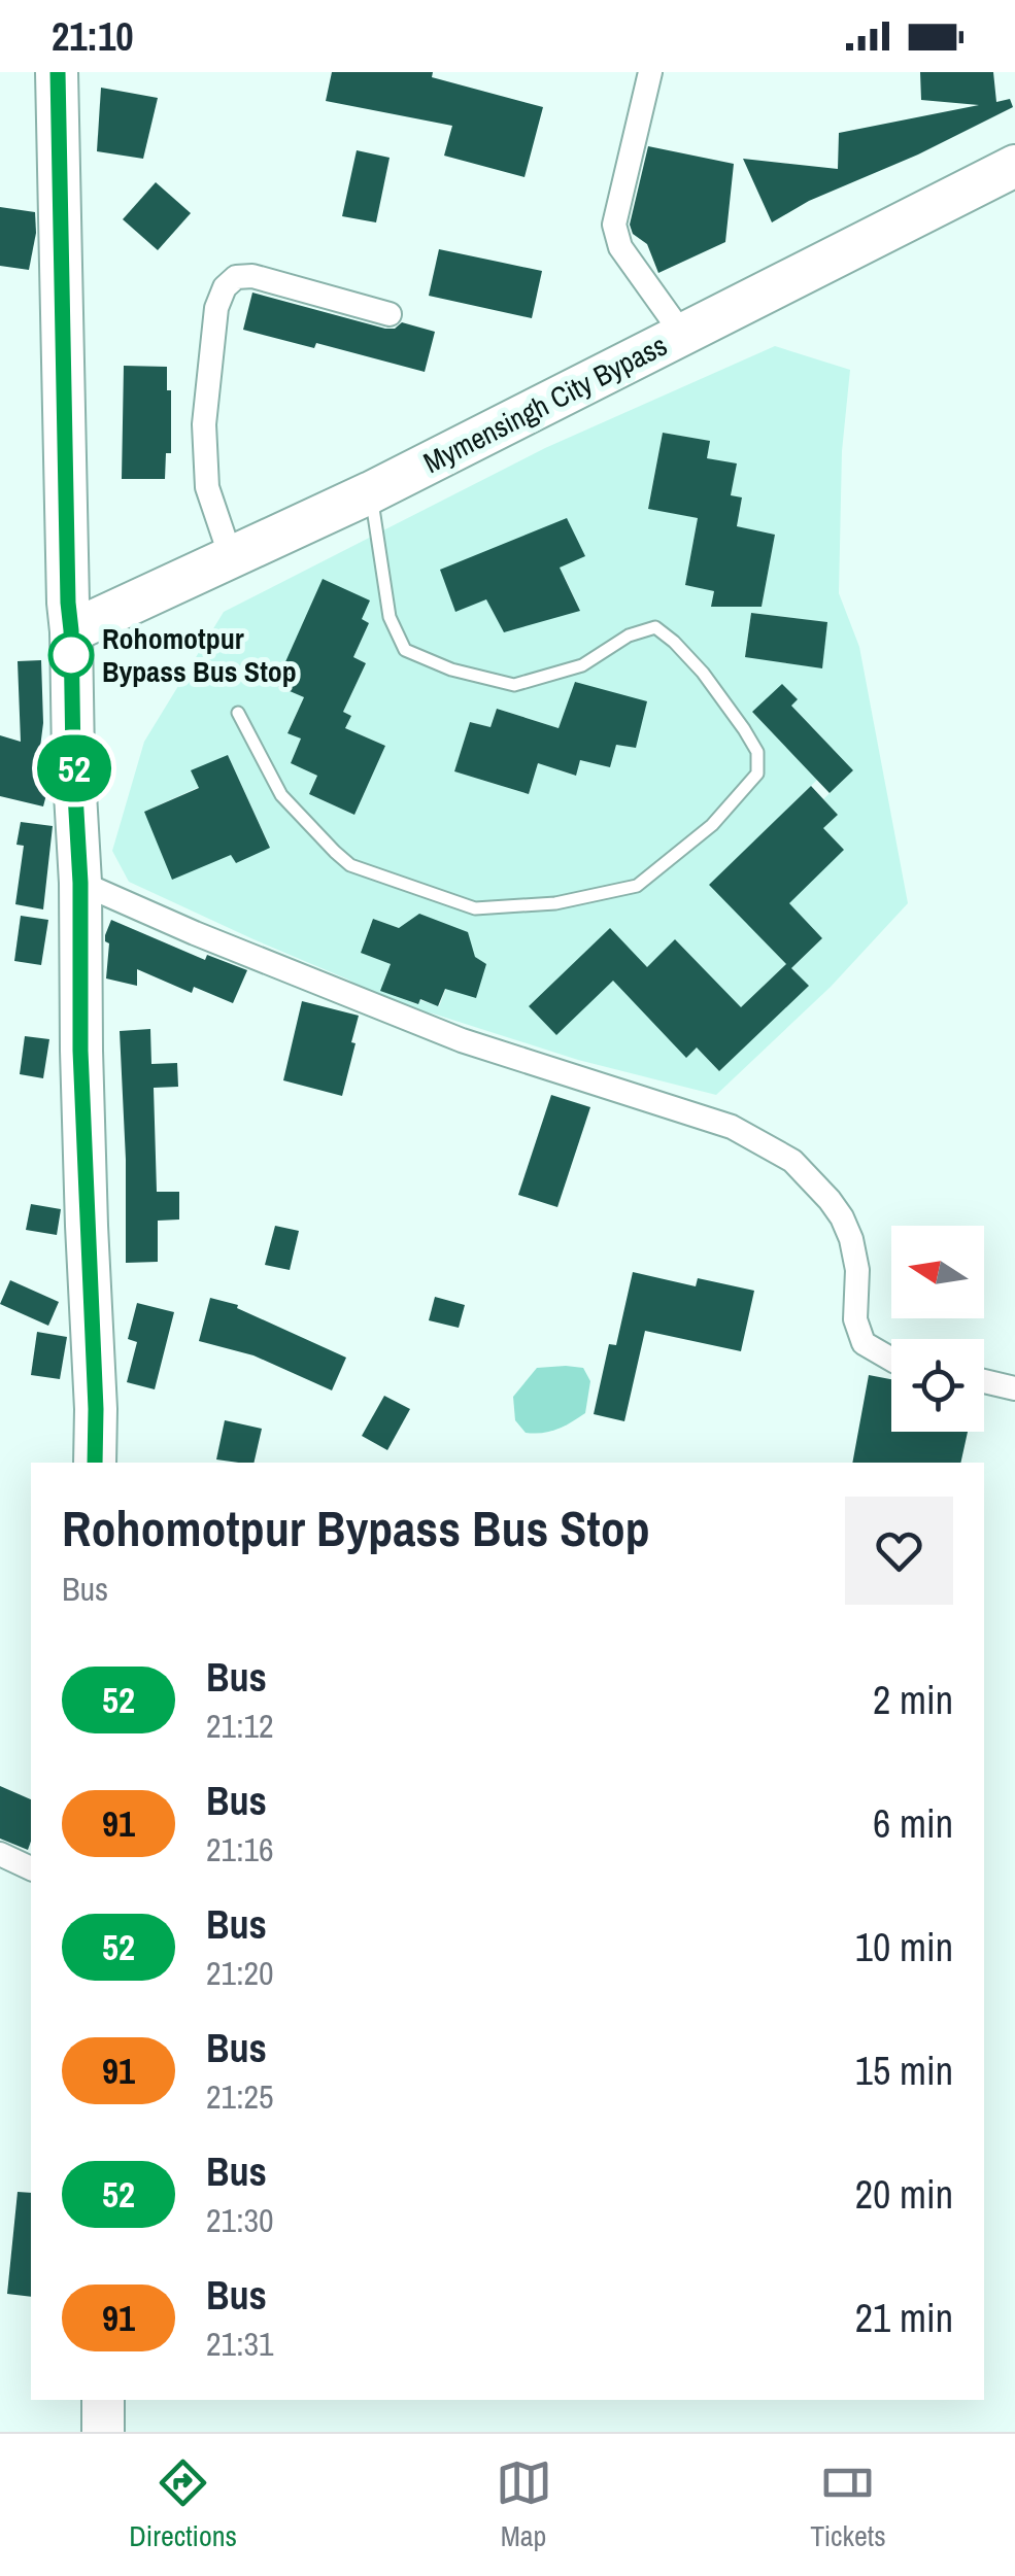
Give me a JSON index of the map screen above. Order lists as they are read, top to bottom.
{
  "streets": {
    "highway": ["Mymensingh City Bypass"]
  },
  "places": ["Rohomotpur Bypass Bus Stop"],
  "lines": ["bus line 52"],
  "north": "left",
  "page": {
    "status": "21:10",
    "on_map": "52",
    "heading": ["Rohomotpur Bypass Bus Stop", "Bus"],
    "list": [
      {
        "mark": "52",
        "name": "Bus",
        "note": "21:12",
        "value": "2 min"
      },
      {
        "mark": "91",
        "name": "Bus",
        "note": "21:16",
        "value": "6 min"
      },
      {
        "mark": "52",
        "name": "Bus",
        "note": "21:20",
        "value": "10 min"
      },
      {
        "mark": "91",
        "name": "Bus",
        "note": "21:25",
        "value": "15 min"
      },
      {
        "mark": "52",
        "name": "Bus",
        "note": "21:30",
        "value": "20 min"
      },
      {
        "mark": "91",
        "name": "Bus",
        "note": "21:31",
        "value": "21 min"
      }
    ],
    "tabs": ["Directions", "Map", "Tickets"]
  }
}
